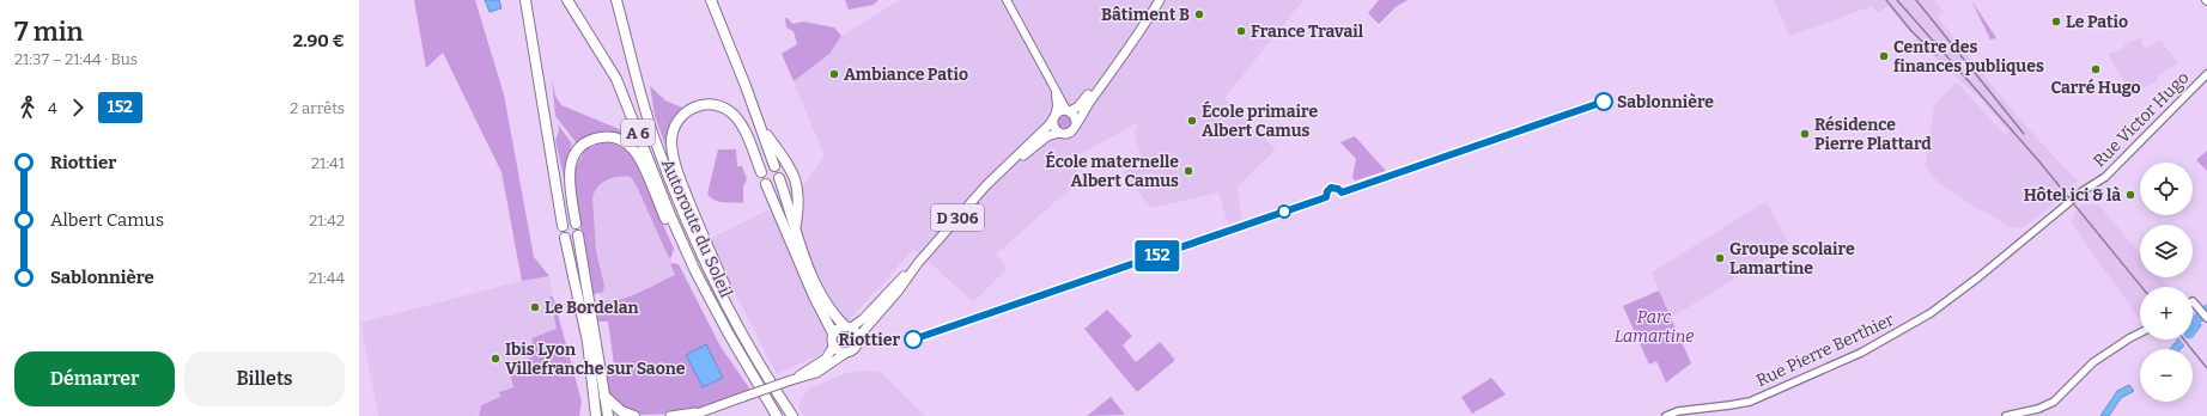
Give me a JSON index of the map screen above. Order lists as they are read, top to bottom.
{
  "streets": {
    "highway": ["A 6", "Autoroute du Soleil"],
    "main road": ["D 306"],
    "street": ["Rue Victor Hugo", "Rue Pierre Berthier"]
  },
  "crossings": [
    ["Rue Victor Hugo", "Rue Pierre Berthier"]
  ],
  "parks": ["Parc Lamartine"],
  "places": [
    "Bâtiment B",
    "Le Patio",
    "France Travail",
    "Centre des finances publiques",
    "Carré Hugo",
    "Ambiance Patio",
    "Sablonnière",
    "École primaire Albert Camus",
    "Résidence Pierre Plattard",
    "École maternelle Albert Camus",
    "Hôtel ici & là",
    "Groupe scolaire Lamartine",
    "Le Bordelan",
    "Riottier",
    "Ibis Lyon Villefranche sur Saone"
  ],
  "lines": ["bus line 152"],
  "page": {
    "heading": ["7 min", "21:37 – 21:44 · Bus", "2.90 €"],
    "on_map": "152",
    "legs": ["4", "152", "2 arrêts"],
    "list": [
      {
        "name": "Riottier",
        "value": "21:41"
      },
      {
        "name": "Albert Camus",
        "value": "21:42"
      },
      {
        "name": "Sablonnière",
        "value": "21:44"
      }
    ],
    "map_buttons": ["+", "−"],
    "buttons": ["Démarrer", "Billets"]
  }
}
